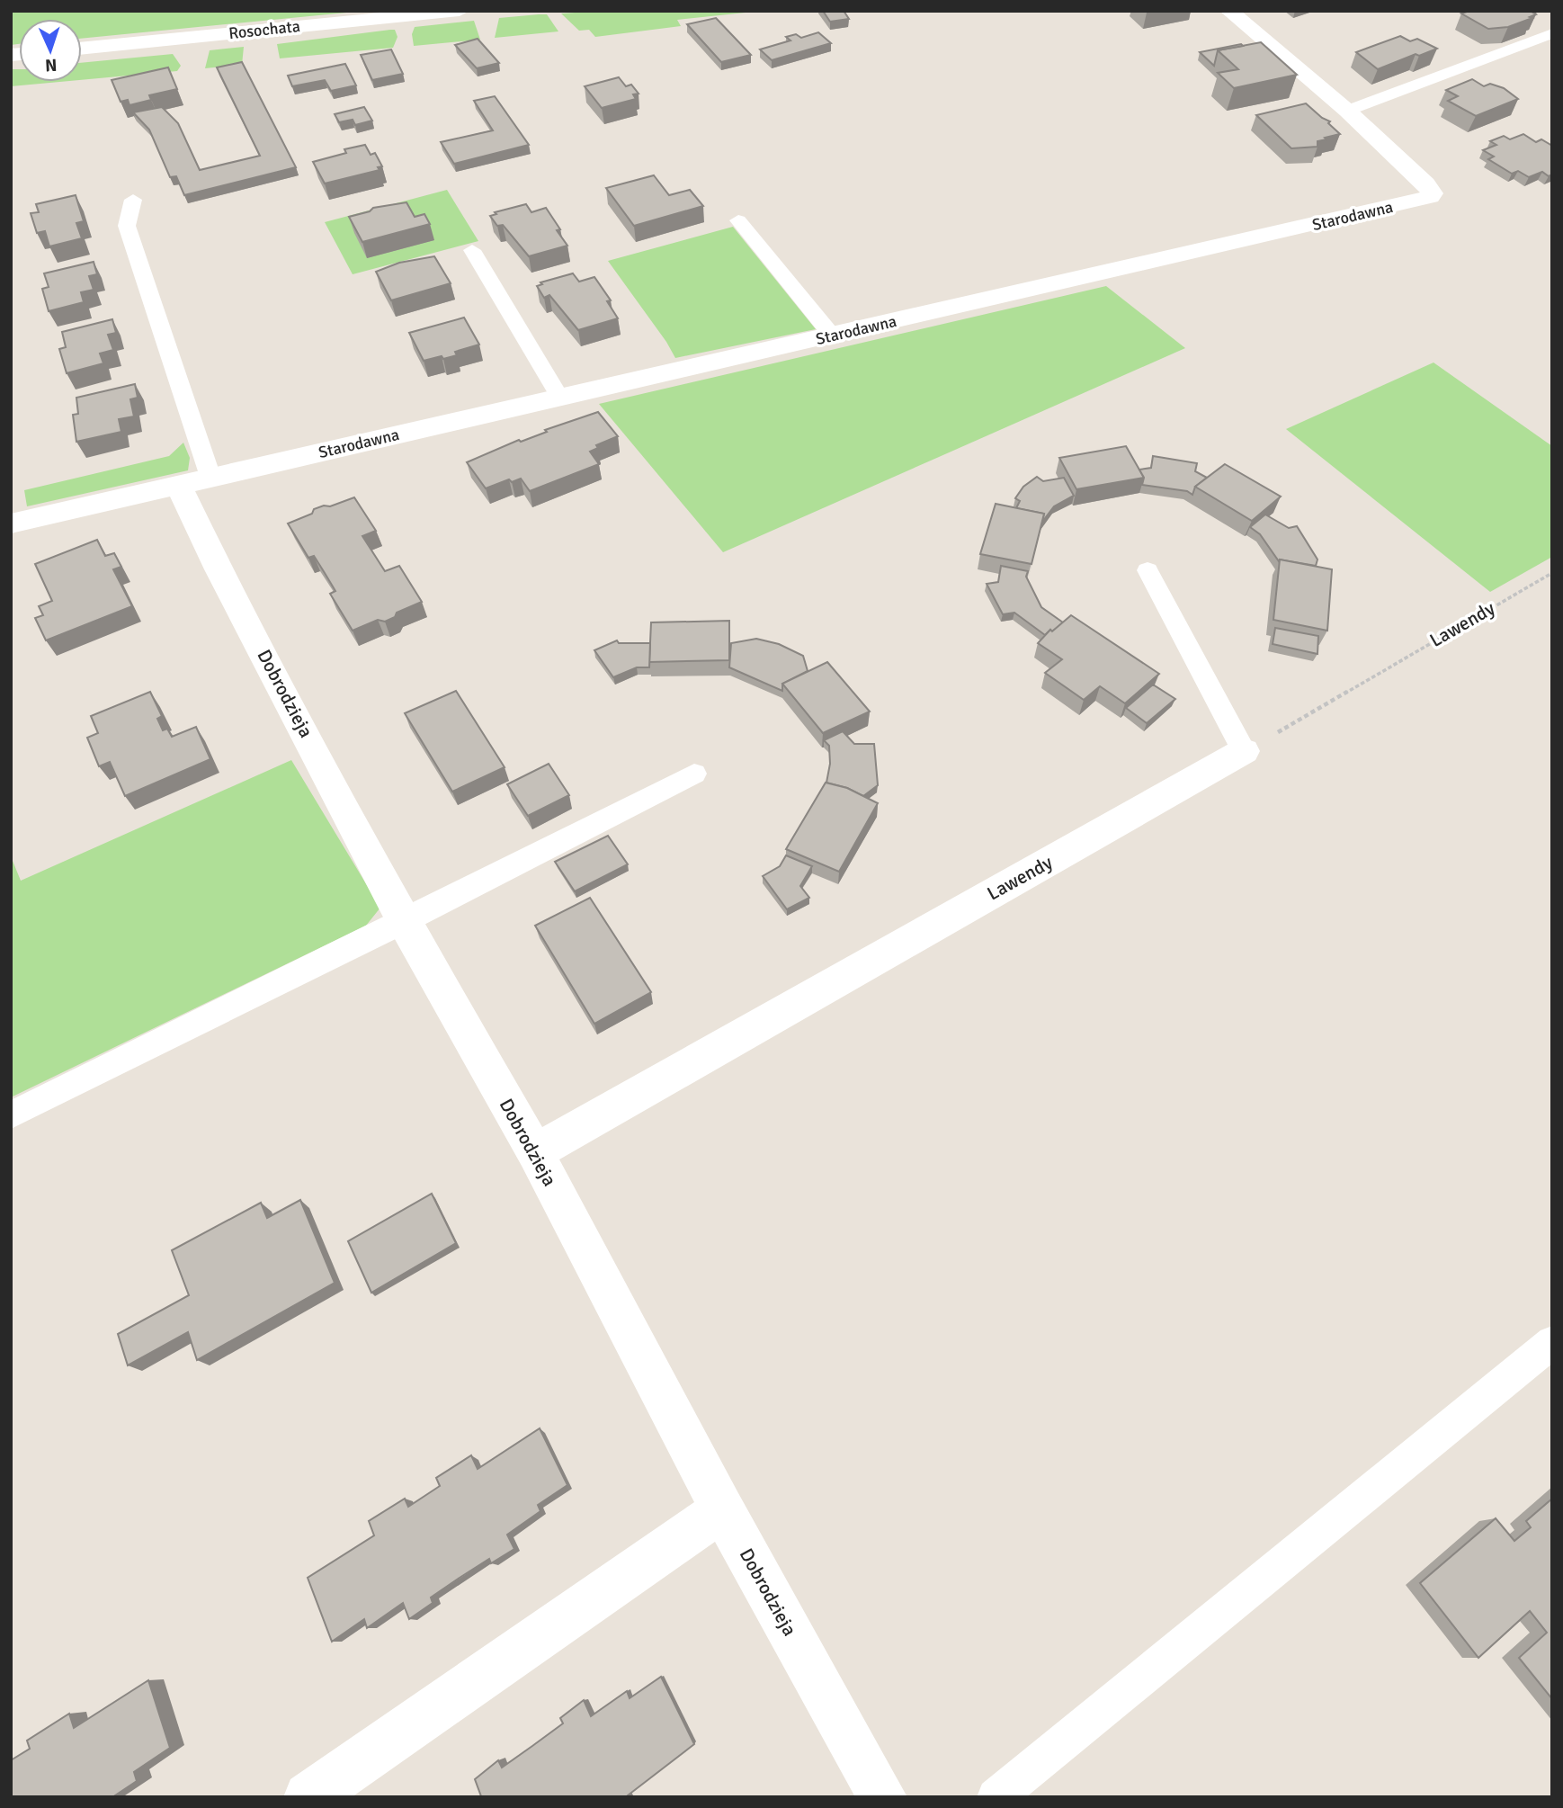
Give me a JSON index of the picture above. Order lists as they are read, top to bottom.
{
  "streets": {
    "street": [
      "Rosochata",
      "Starodawna",
      "Lawendy",
      "Dobrodzieja"
    ]
  },
  "crossings": [
    ["Starodawna", "Dobrodzieja"],
    ["Lawendy", "Dobrodzieja"]
  ],
  "north": "bottom"
}
